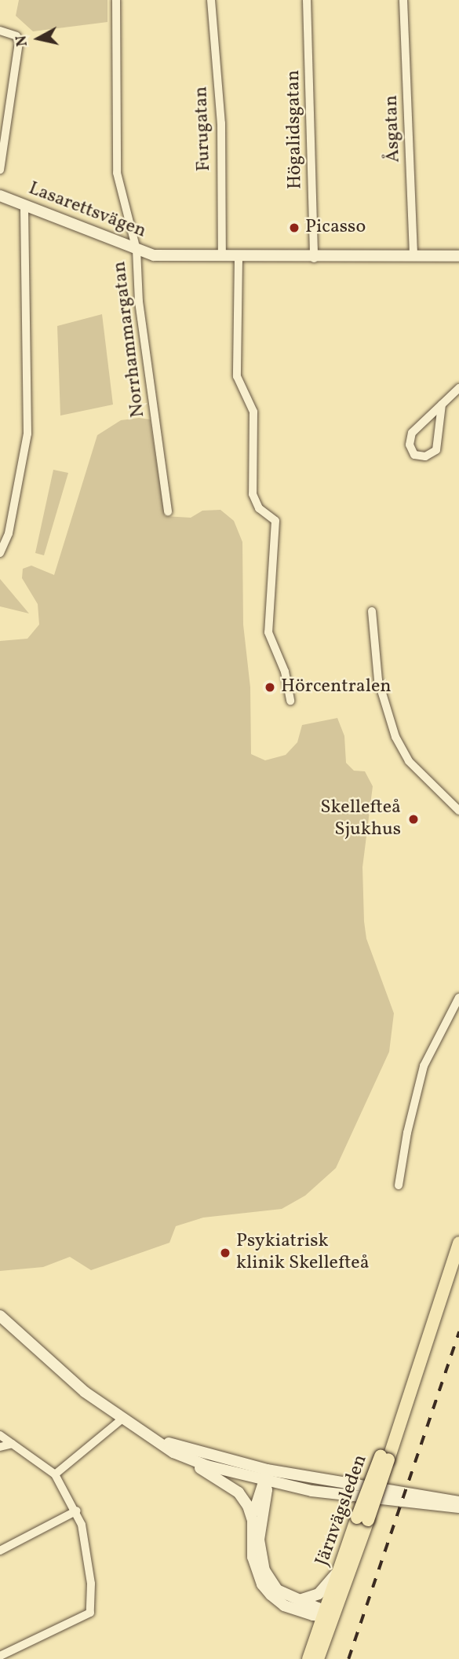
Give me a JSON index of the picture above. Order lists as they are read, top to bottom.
{
  "streets": {
    "main road": ["Lasarettsvägen", "Järnvägsleden"],
    "street": [
      "Furugatan",
      "Åsgatan",
      "Högalidsgatan",
      "Norrhammargatan"
    ]
  },
  "crossings": [
    ["Furugatan", "Lasarettsvägen"],
    ["Åsgatan", "Lasarettsvägen"],
    ["Högalidsgatan", "Lasarettsvägen"],
    ["Lasarettsvägen", "Norrhammargatan"]
  ],
  "places": [
    "Picasso",
    "Hörcentralen",
    "Skellefteå Sjukhus",
    "Psykiatrisk klinik Skellefteå"
  ],
  "north": "left"
}
